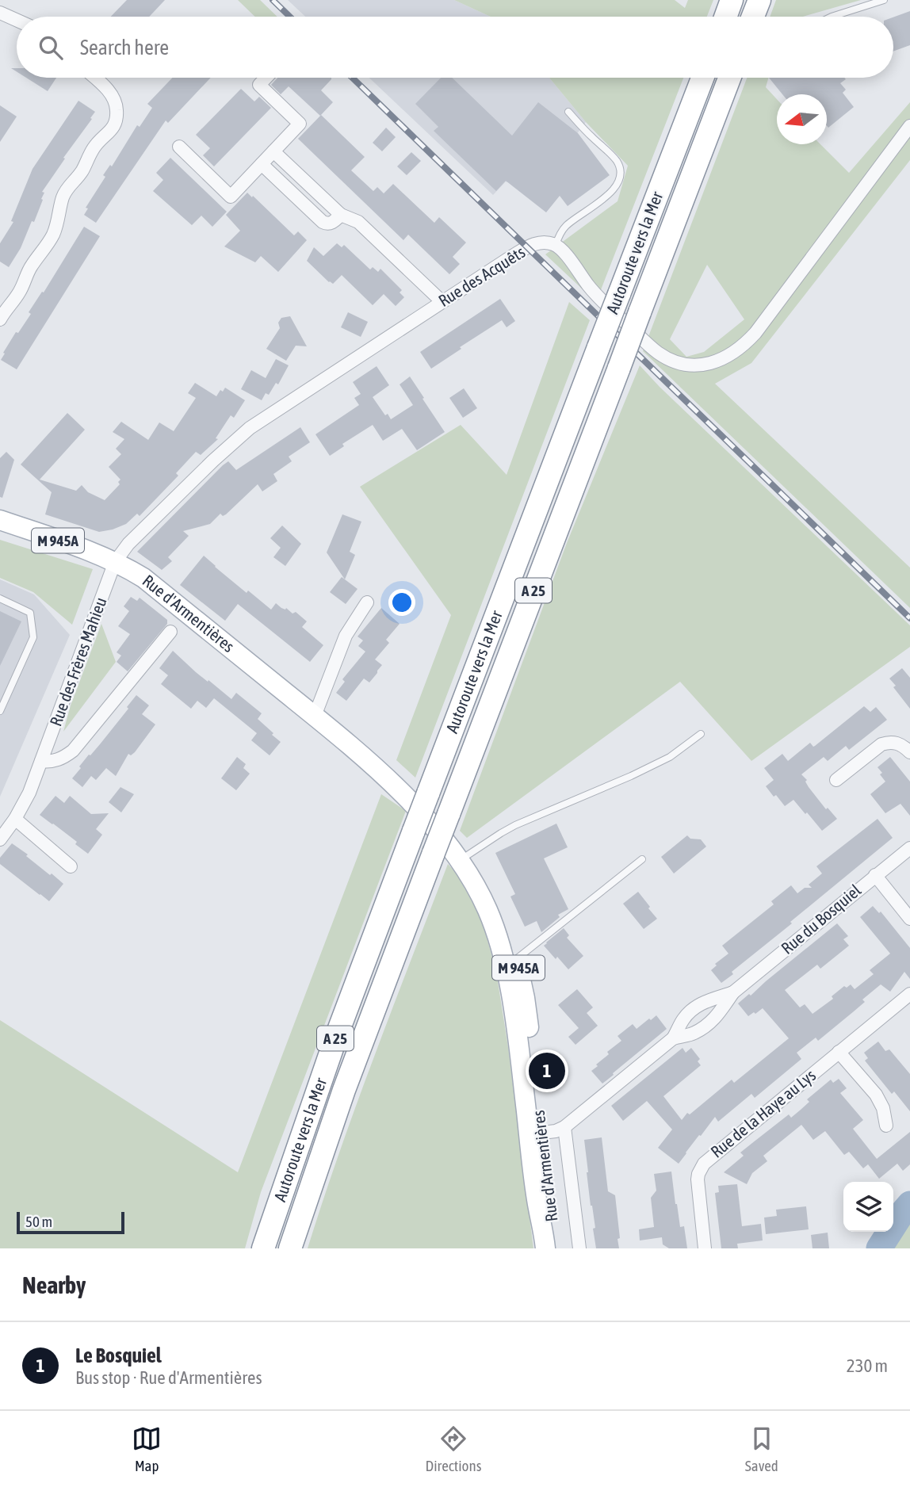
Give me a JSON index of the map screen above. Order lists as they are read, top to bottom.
{
  "streets": {
    "highway": ["Autoroute vers la Mer", "A 25"],
    "main road": ["M 945A", "Rue d'Armentières"],
    "street": [
      "Rue des Acquêts",
      "Rue des Frères Mahieu",
      "Rue du Bosquiel",
      "Rue de la Haye au Lys"
    ]
  },
  "crossings": [
    ["Rue des Acquêts", "Rue d'Armentières"],
    ["Rue des Acquêts", "Rue des Frères Mahieu"],
    ["Rue d'Armentières", "Rue des Frères Mahieu"],
    ["Rue d'Armentières", "Rue du Bosquiel"]
  ],
  "scale_bar": "50 m",
  "north": "left",
  "page": {
    "search": "Search here",
    "pins": "1",
    "scale": "50 m",
    "heading": "Nearby",
    "list": [
      {
        "mark": "1",
        "name": "Le Bosquiel",
        "note": "Bus stop · Rue d'Armentières",
        "value": "230 m"
      }
    ],
    "nav": ["Map", "Directions", "Saved"]
  }
}
